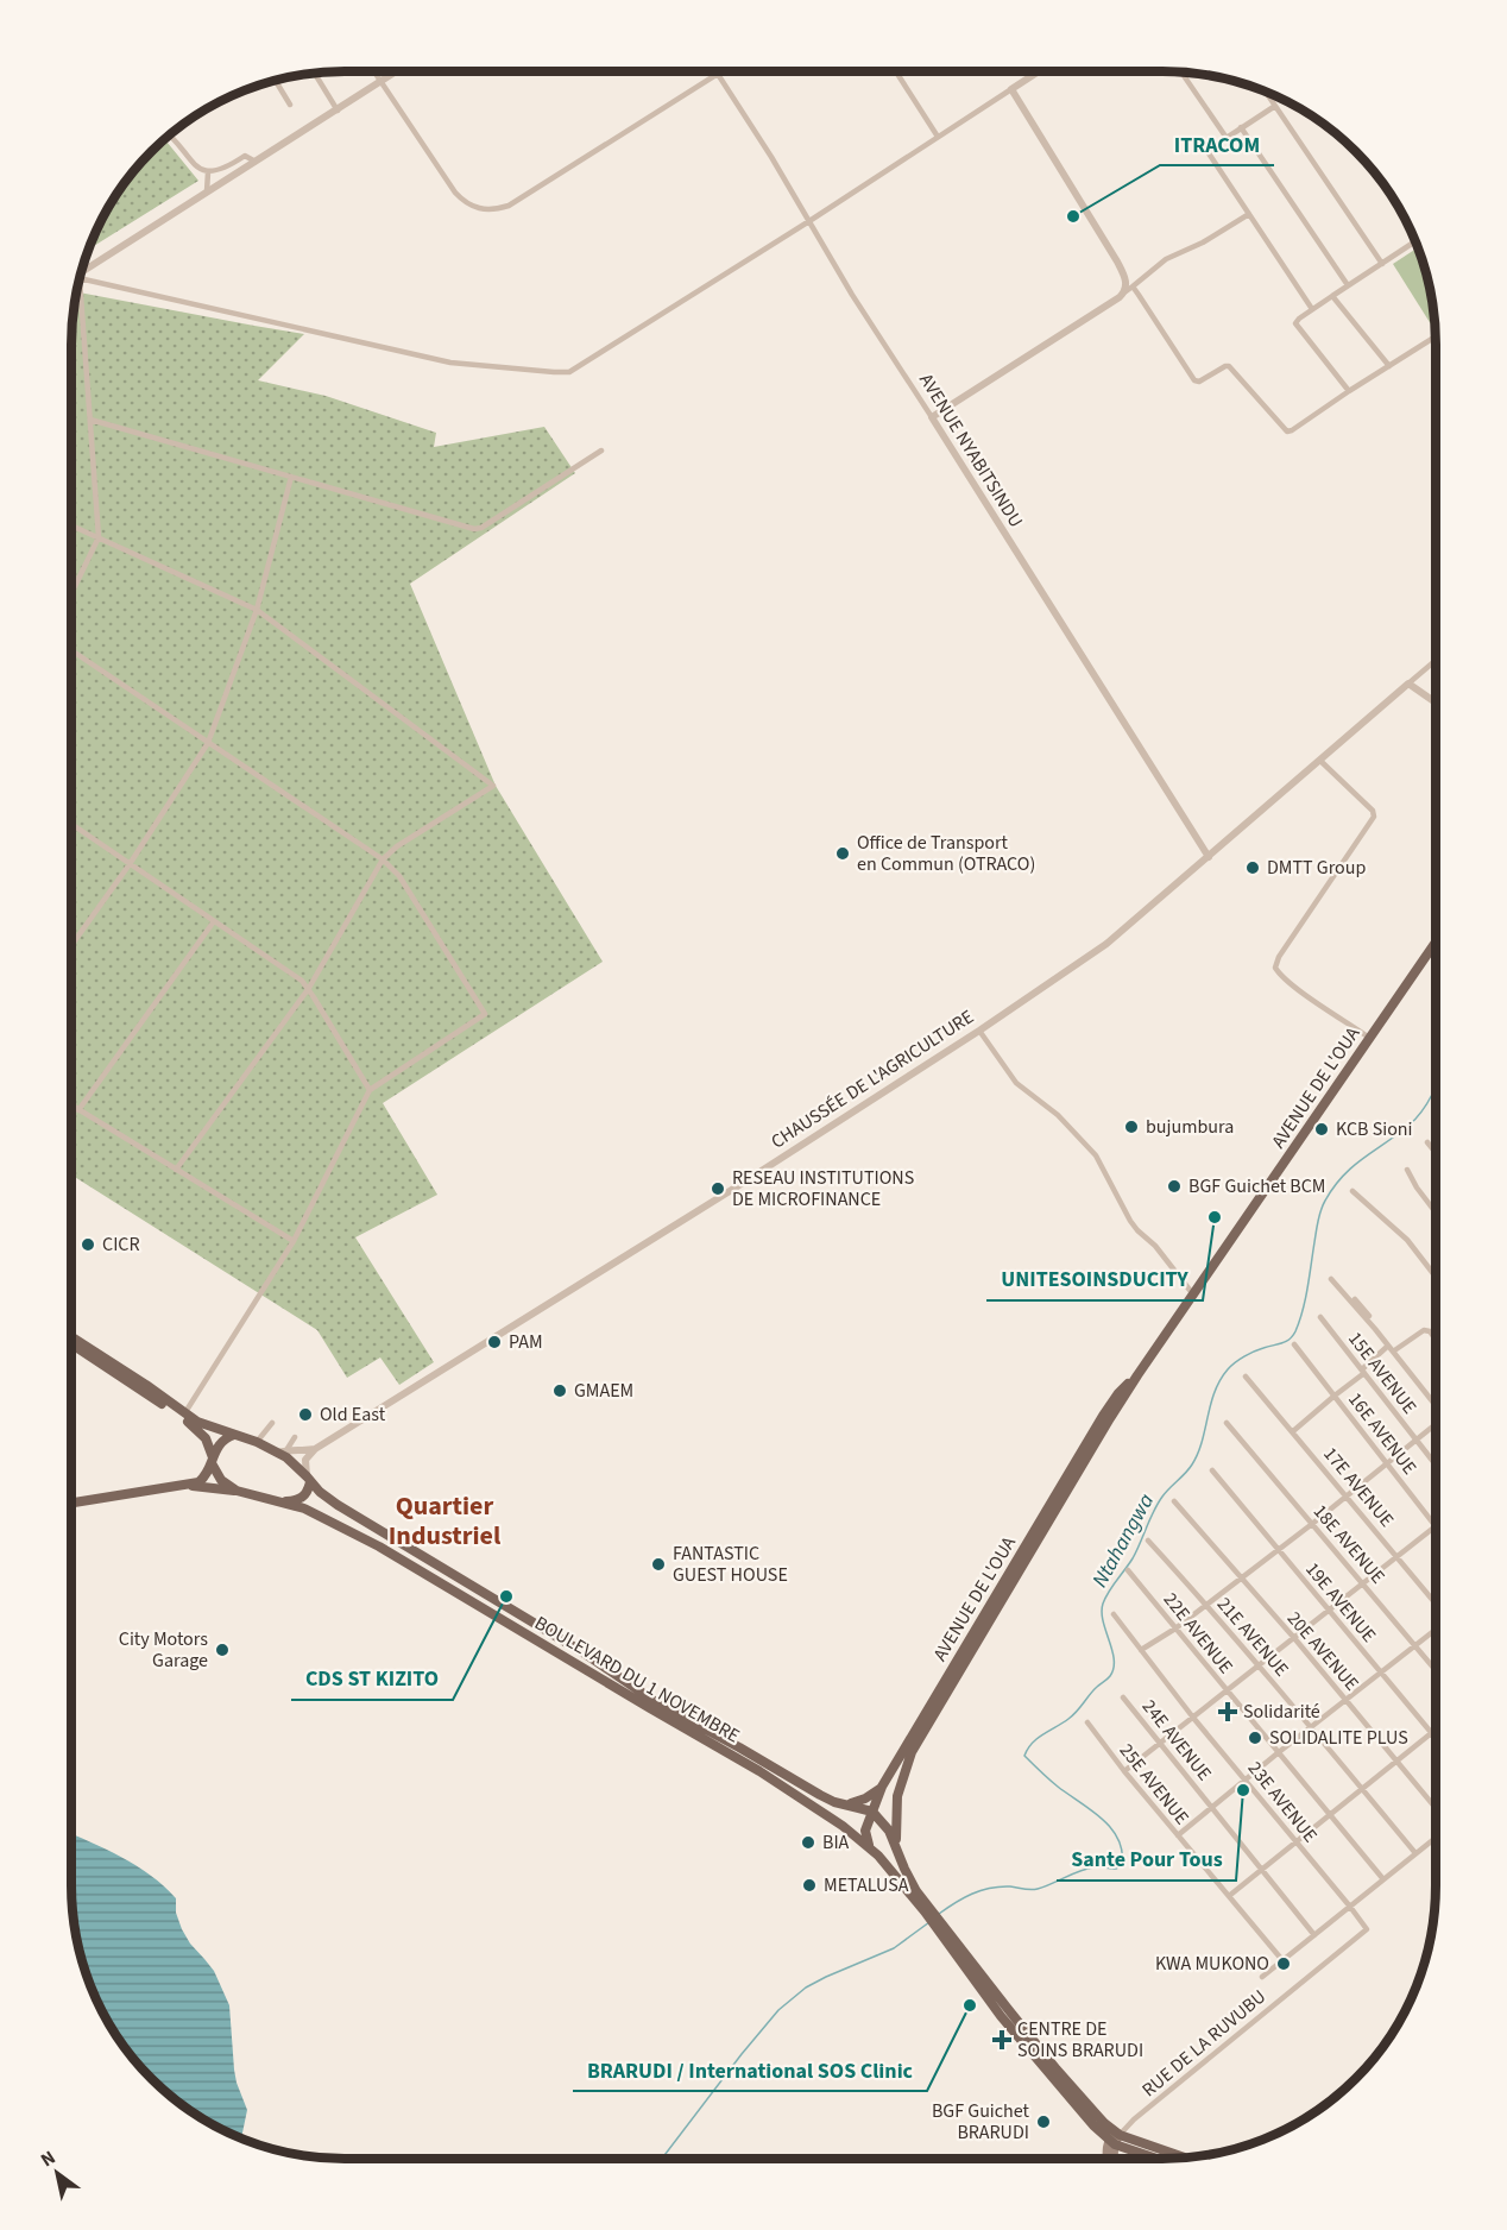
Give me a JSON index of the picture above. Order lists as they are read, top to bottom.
{
  "streets": {
    "main road": ["AVENUE DE L'OUA", "BOULEVARD DU 1 NOVEMBRE"],
    "street": [
      "AVENUE NYABITSINDU",
      "CHAUSSÉE DE L'AGRICULTURE",
      "15E AVENUE",
      "16E AVENUE",
      "17E AVENUE",
      "18E AVENUE",
      "19E AVENUE",
      "22E AVENUE",
      "21E AVENUE",
      "20E AVENUE",
      "24E AVENUE",
      "25E AVENUE",
      "23E AVENUE",
      "RUE DE LA RUVUBU"
    ]
  },
  "crossings": [
    ["AVENUE NYABITSINDU", "CHAUSSÉE DE L'AGRICULTURE"],
    ["CHAUSSÉE DE L'AGRICULTURE", "BOULEVARD DU 1 NOVEMBRE"],
    ["AVENUE DE L'OUA", "BOULEVARD DU 1 NOVEMBRE"],
    ["BOULEVARD DU 1 NOVEMBRE", "RUE DE LA RUVUBU"],
    ["23E AVENUE", "RUE DE LA RUVUBU"]
  ],
  "districts": ["Quartier Industriel"],
  "water": ["Ntahangwa"],
  "places": {
    "other": [
      "ITRACOM",
      "Office de Transport en Commun (OTRACO)",
      "DMTT Group",
      "bujumbura",
      "KCB Sioni",
      "BGF Guichet BCM",
      "RESEAU INSTITUTIONS DE MICROFINANCE",
      "UNITESOINSDUCITY",
      "CICR",
      "PAM",
      "GMAEM",
      "Old East",
      "FANTASTIC GUEST HOUSE",
      "CDS ST KIZITO",
      "City Motors Garage",
      "SOLIDALITE PLUS",
      "Sante Pour Tous",
      "BIA",
      "METALUSA",
      "KWA MUKONO",
      "BRARUDI / International SOS Clinic",
      "BGF Guichet BRARUDI"
    ],
    "health": ["Solidarité", "CENTRE DE SOINS BRARUDI"]
  },
  "north": "top left"
}
